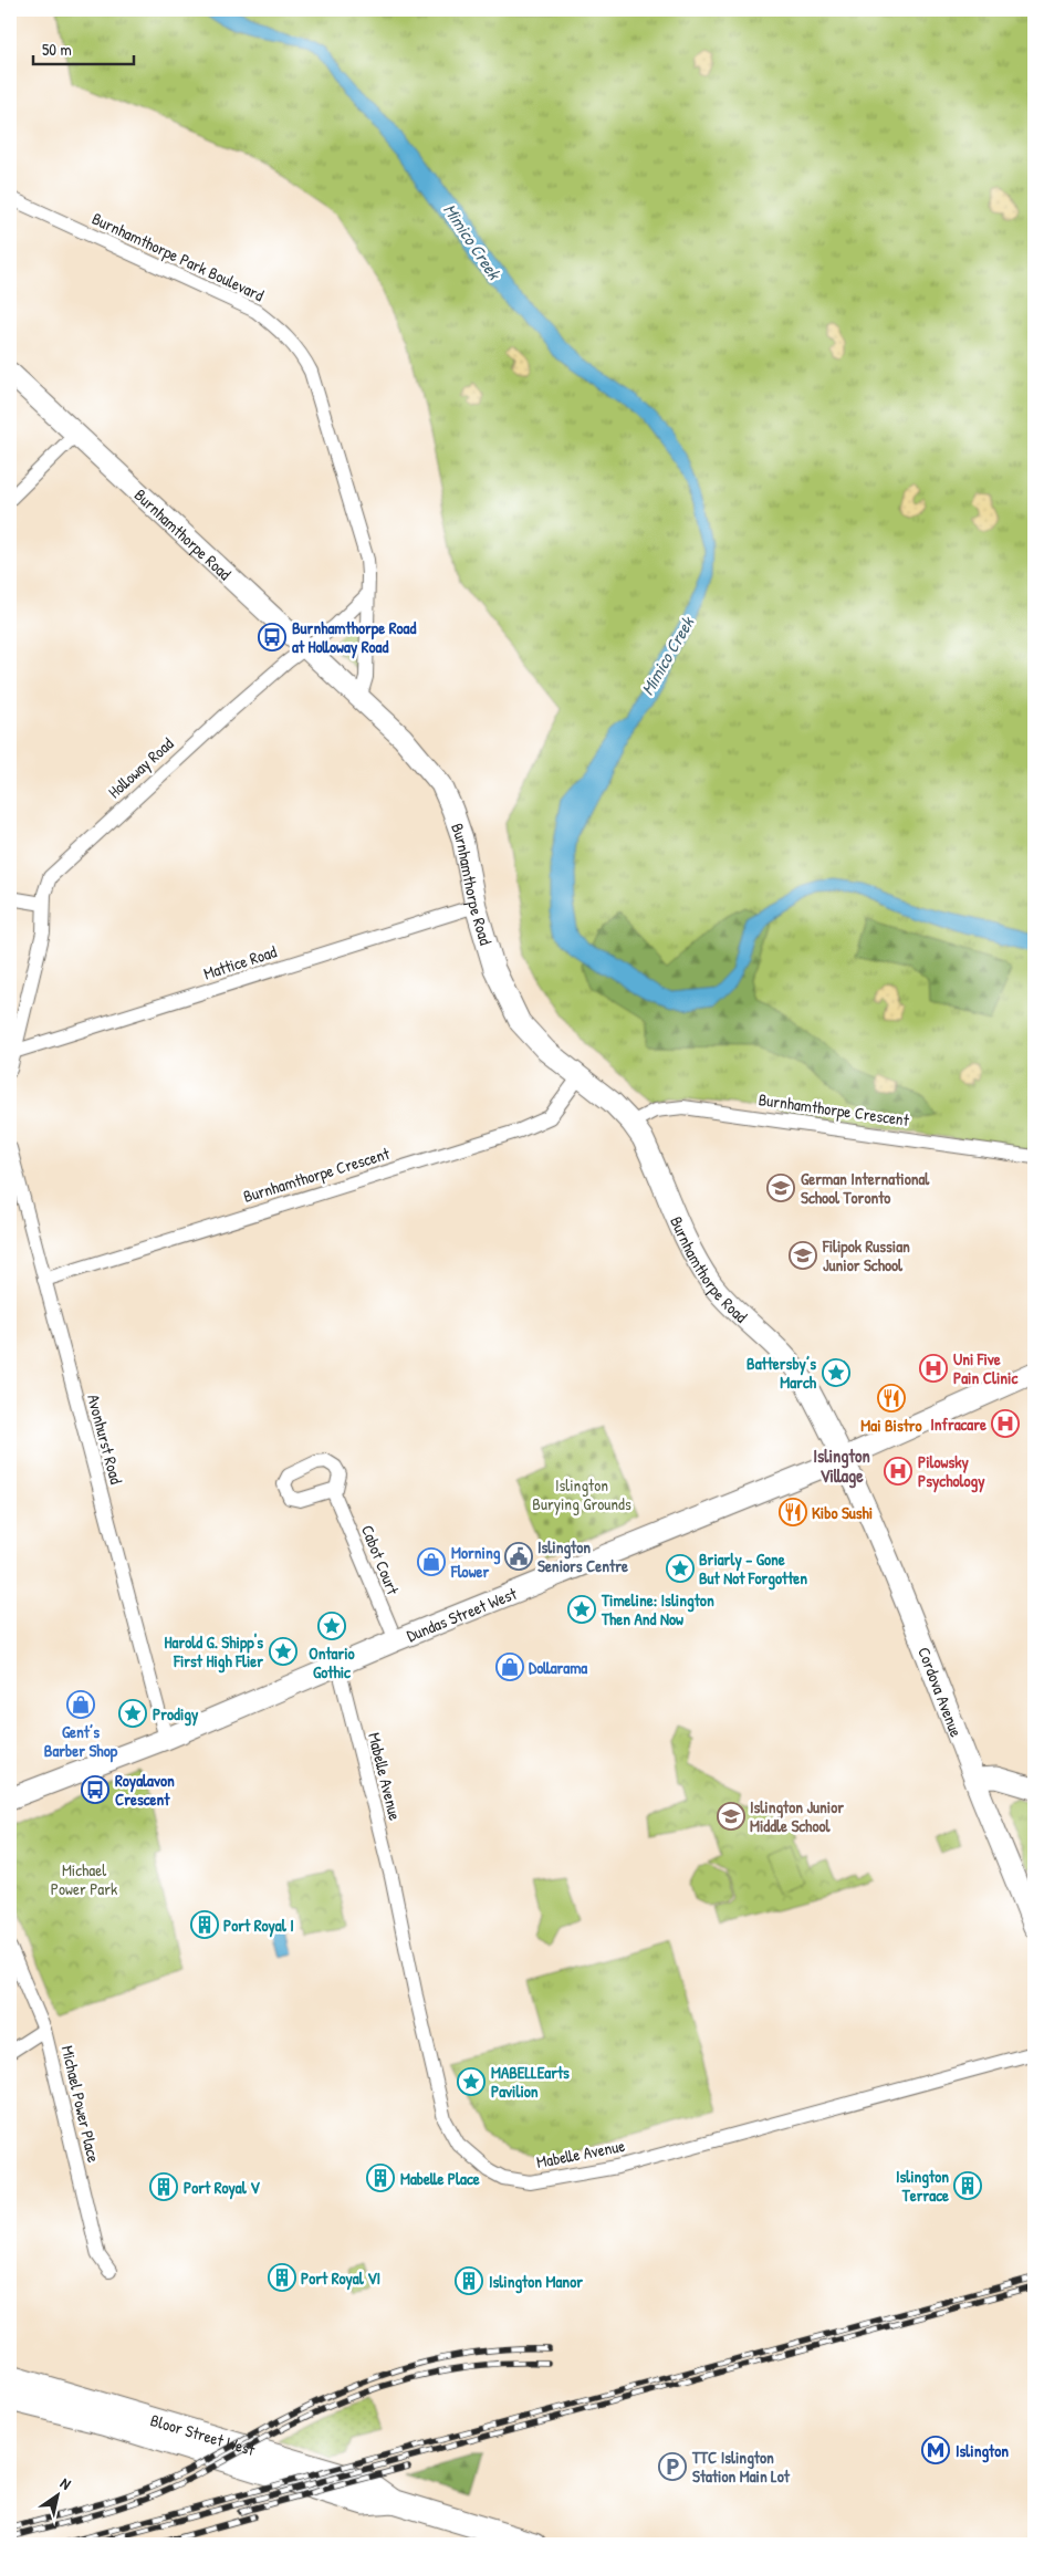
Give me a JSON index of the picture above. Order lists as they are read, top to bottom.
{
  "streets": {
    "main road": [
      "Burnhamthorpe Road",
      "Dundas Street West",
      "Cordova Avenue",
      "Bloor Street West"
    ],
    "street": [
      "Burnhamthorpe Park Boulevard",
      "Holloway Road",
      "Mattice Road",
      "Burnhamthorpe Crescent",
      "Avonhurst Road",
      "Cabot Court",
      "Mabelle Avenue",
      "Michael Power Place"
    ]
  },
  "crossings": [
    ["Burnhamthorpe Park Boulevard", "Burnhamthorpe Road"],
    ["Burnhamthorpe Road", "Holloway Road"],
    ["Burnhamthorpe Road", "Mattice Road"],
    ["Burnhamthorpe Road", "Burnhamthorpe Crescent"],
    ["Burnhamthorpe Road", "Dundas Street West"],
    ["Burnhamthorpe Road", "Cordova Avenue"],
    ["Burnhamthorpe Crescent", "Avonhurst Road"],
    ["Avonhurst Road", "Dundas Street West"],
    ["Cabot Court", "Dundas Street West"],
    ["Dundas Street West", "Cordova Avenue"],
    ["Dundas Street West", "Mabelle Avenue"]
  ],
  "districts": ["Islington Village"],
  "water": ["Mimico Creek"],
  "parks": ["Islington Burying Grounds", "Michael Power Park"],
  "places": {
    "bus stop": ["Burnhamthorpe Road at Holloway Road", "Royalavon Crescent"],
    "school or university": ["German International School Toronto", "Filipok Russian Junior School", "Islington Junior Middle School"],
    "hospital": ["Uni Five Pain Clinic", "Infracare", "Pilowsky Psychology"],
    "place": [
      "Battersby’s March",
      "Briarly - Gone But Not Forgotten",
      "Timeline: Islington Then And Now",
      "Ontario Gothic",
      "Harold G. Shipp's First High Flier",
      "Prodigy",
      "MABELLEarts Pavilion"
    ],
    "restaurant": ["Mai Bistro", "Kibo Sushi"],
    "public building": ["Islington Seniors Centre"],
    "shop": ["Morning Flower", "Dollarama", "Gent’s Barber Shop"],
    "building": [
      "Port Royal I",
      "Mabelle Place",
      "Islington Terrace",
      "Port Royal V",
      "Port Royal VI",
      "Islington Manor"
    ],
    "metro station": ["Islington"],
    "parking": ["TTC Islington Station Main Lot"]
  },
  "scale_bar": "50 m",
  "north": "top right"
}
